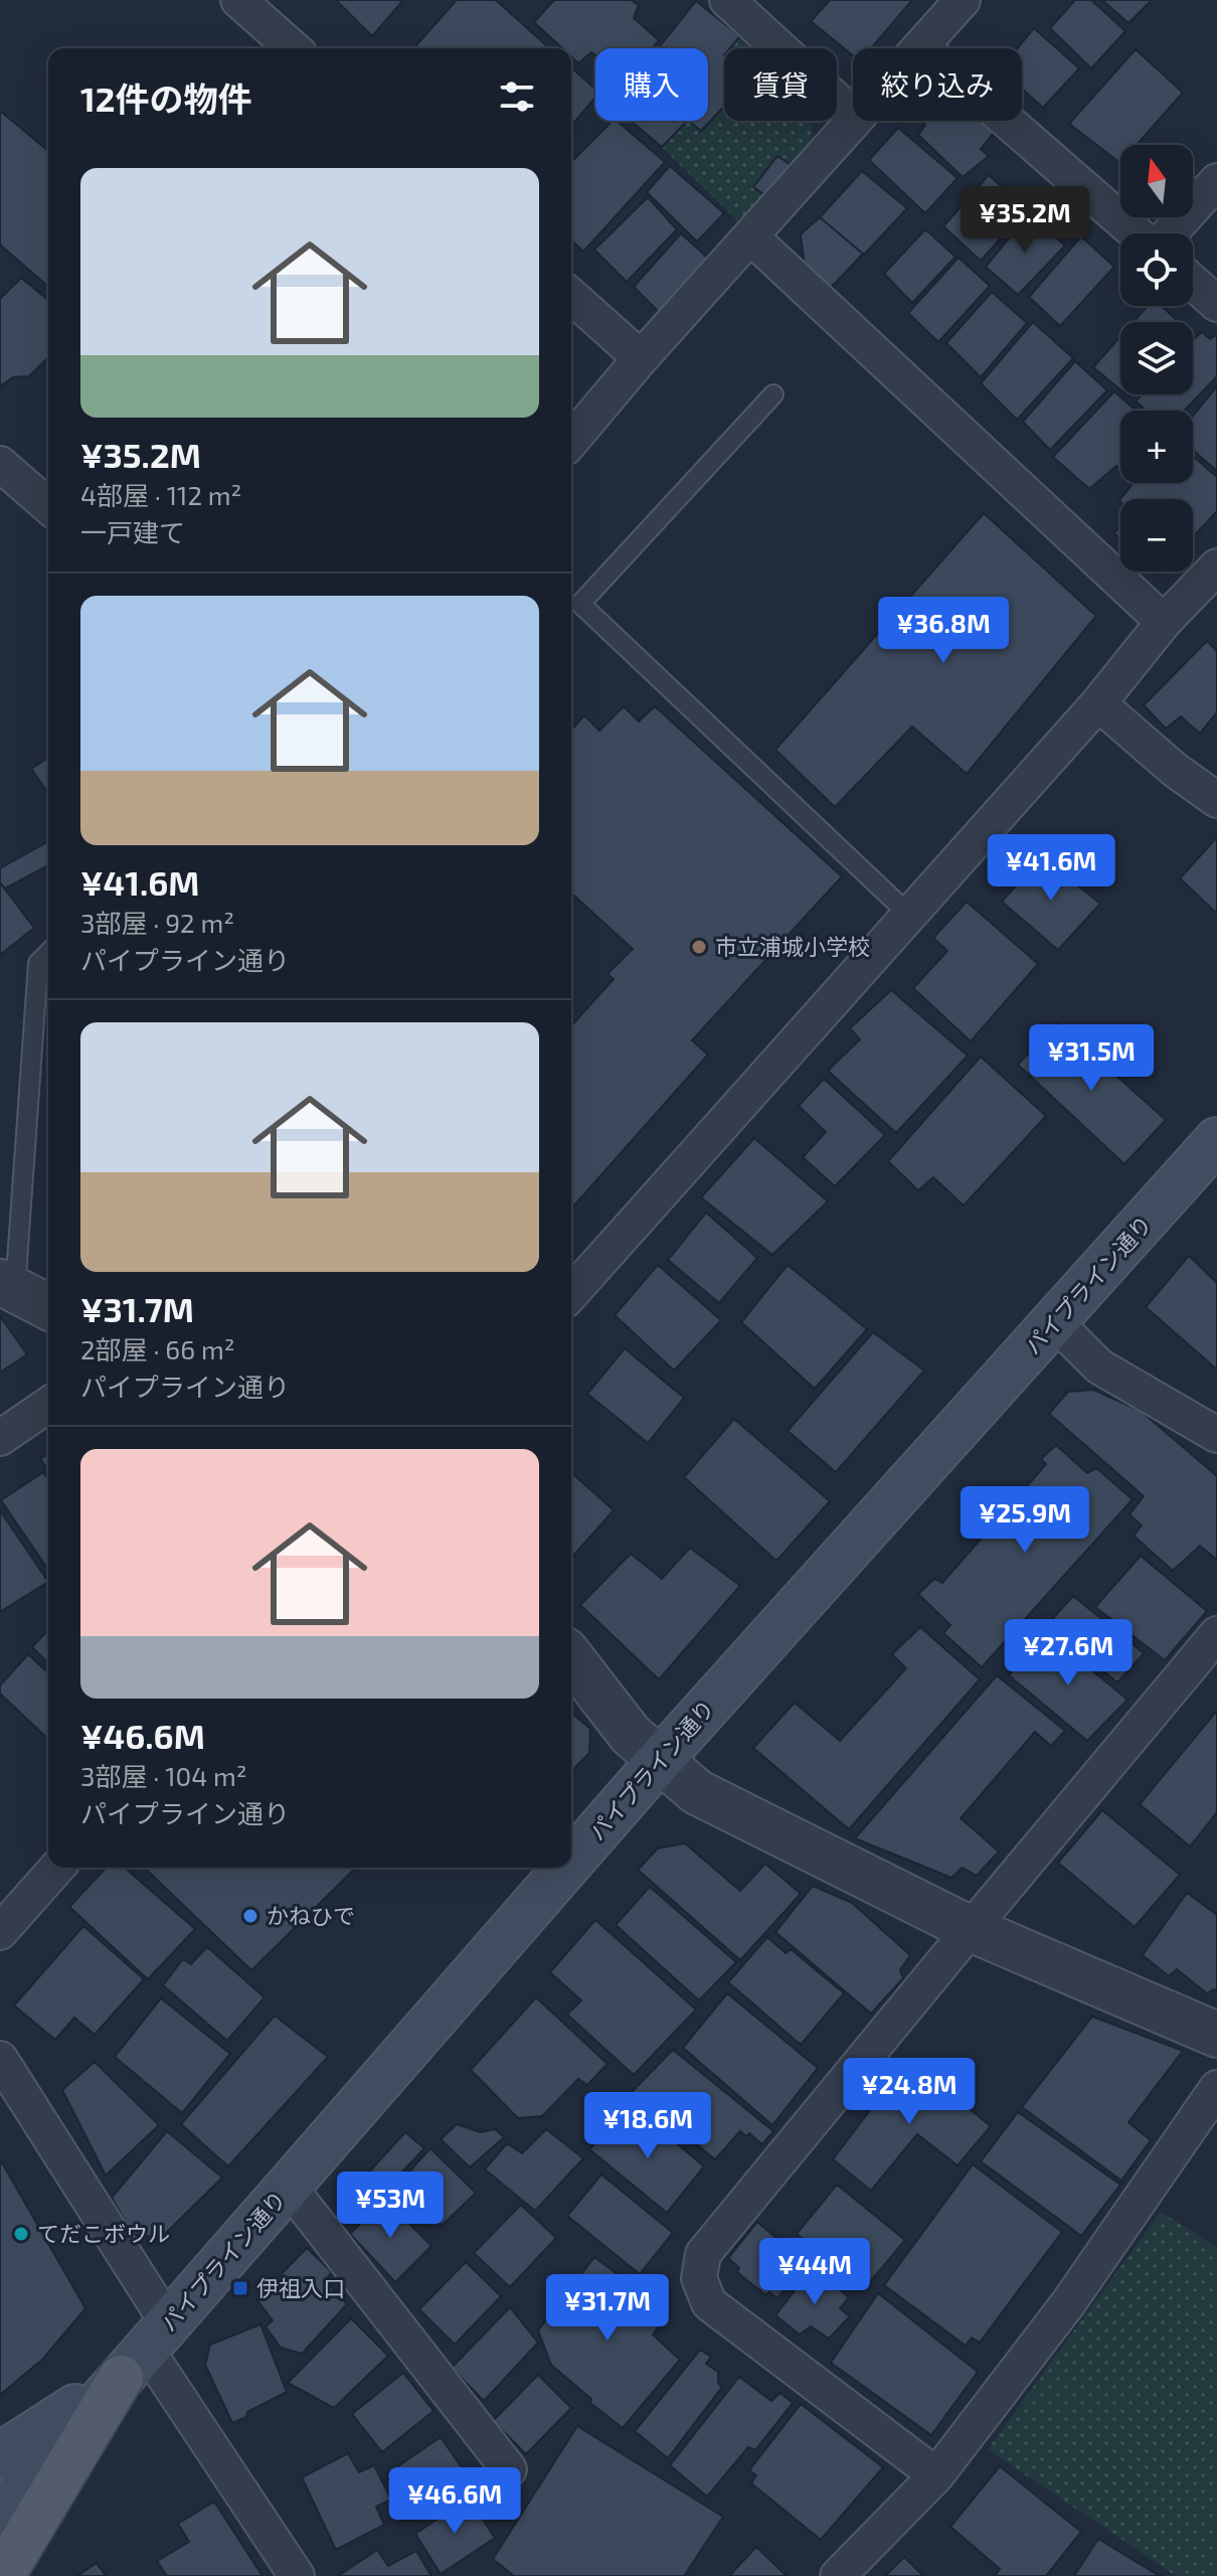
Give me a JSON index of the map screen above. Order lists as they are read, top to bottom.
{
  "streets": {
    "main road": ["パイプライン通り"]
  },
  "places": {
    "other": ["市立浦城小学校", "かねひで", "てだこボウル"],
    "transit": ["伊祖入口"]
  },
  "north": "top",
  "page": {
    "chip": ["購入", "賃貸", "絞り込み"],
    "heading": "12件の物件",
    "map_buttons": ["+", "−"],
    "list": [
      {
        "name": "¥35.2M",
        "note": "4部屋 · 112 m² · 一戸建て"
      },
      {
        "name": "¥41.6M",
        "note": "3部屋 · 92 m² · パイプライン通り"
      },
      {
        "name": "¥31.7M",
        "note": "2部屋 · 66 m² · パイプライン通り"
      },
      {
        "name": "¥46.6M",
        "note": "3部屋 · 104 m² · パイプライン通り"
      }
    ],
    "price": [
      "¥35.2M",
      "¥36.8M",
      "¥41.6M",
      "¥31.5M",
      "¥25.9M",
      "¥27.6M",
      "¥24.8M",
      "¥18.6M",
      "¥53M",
      "¥44M",
      "¥31.7M",
      "¥46.6M"
    ]
  }
}
